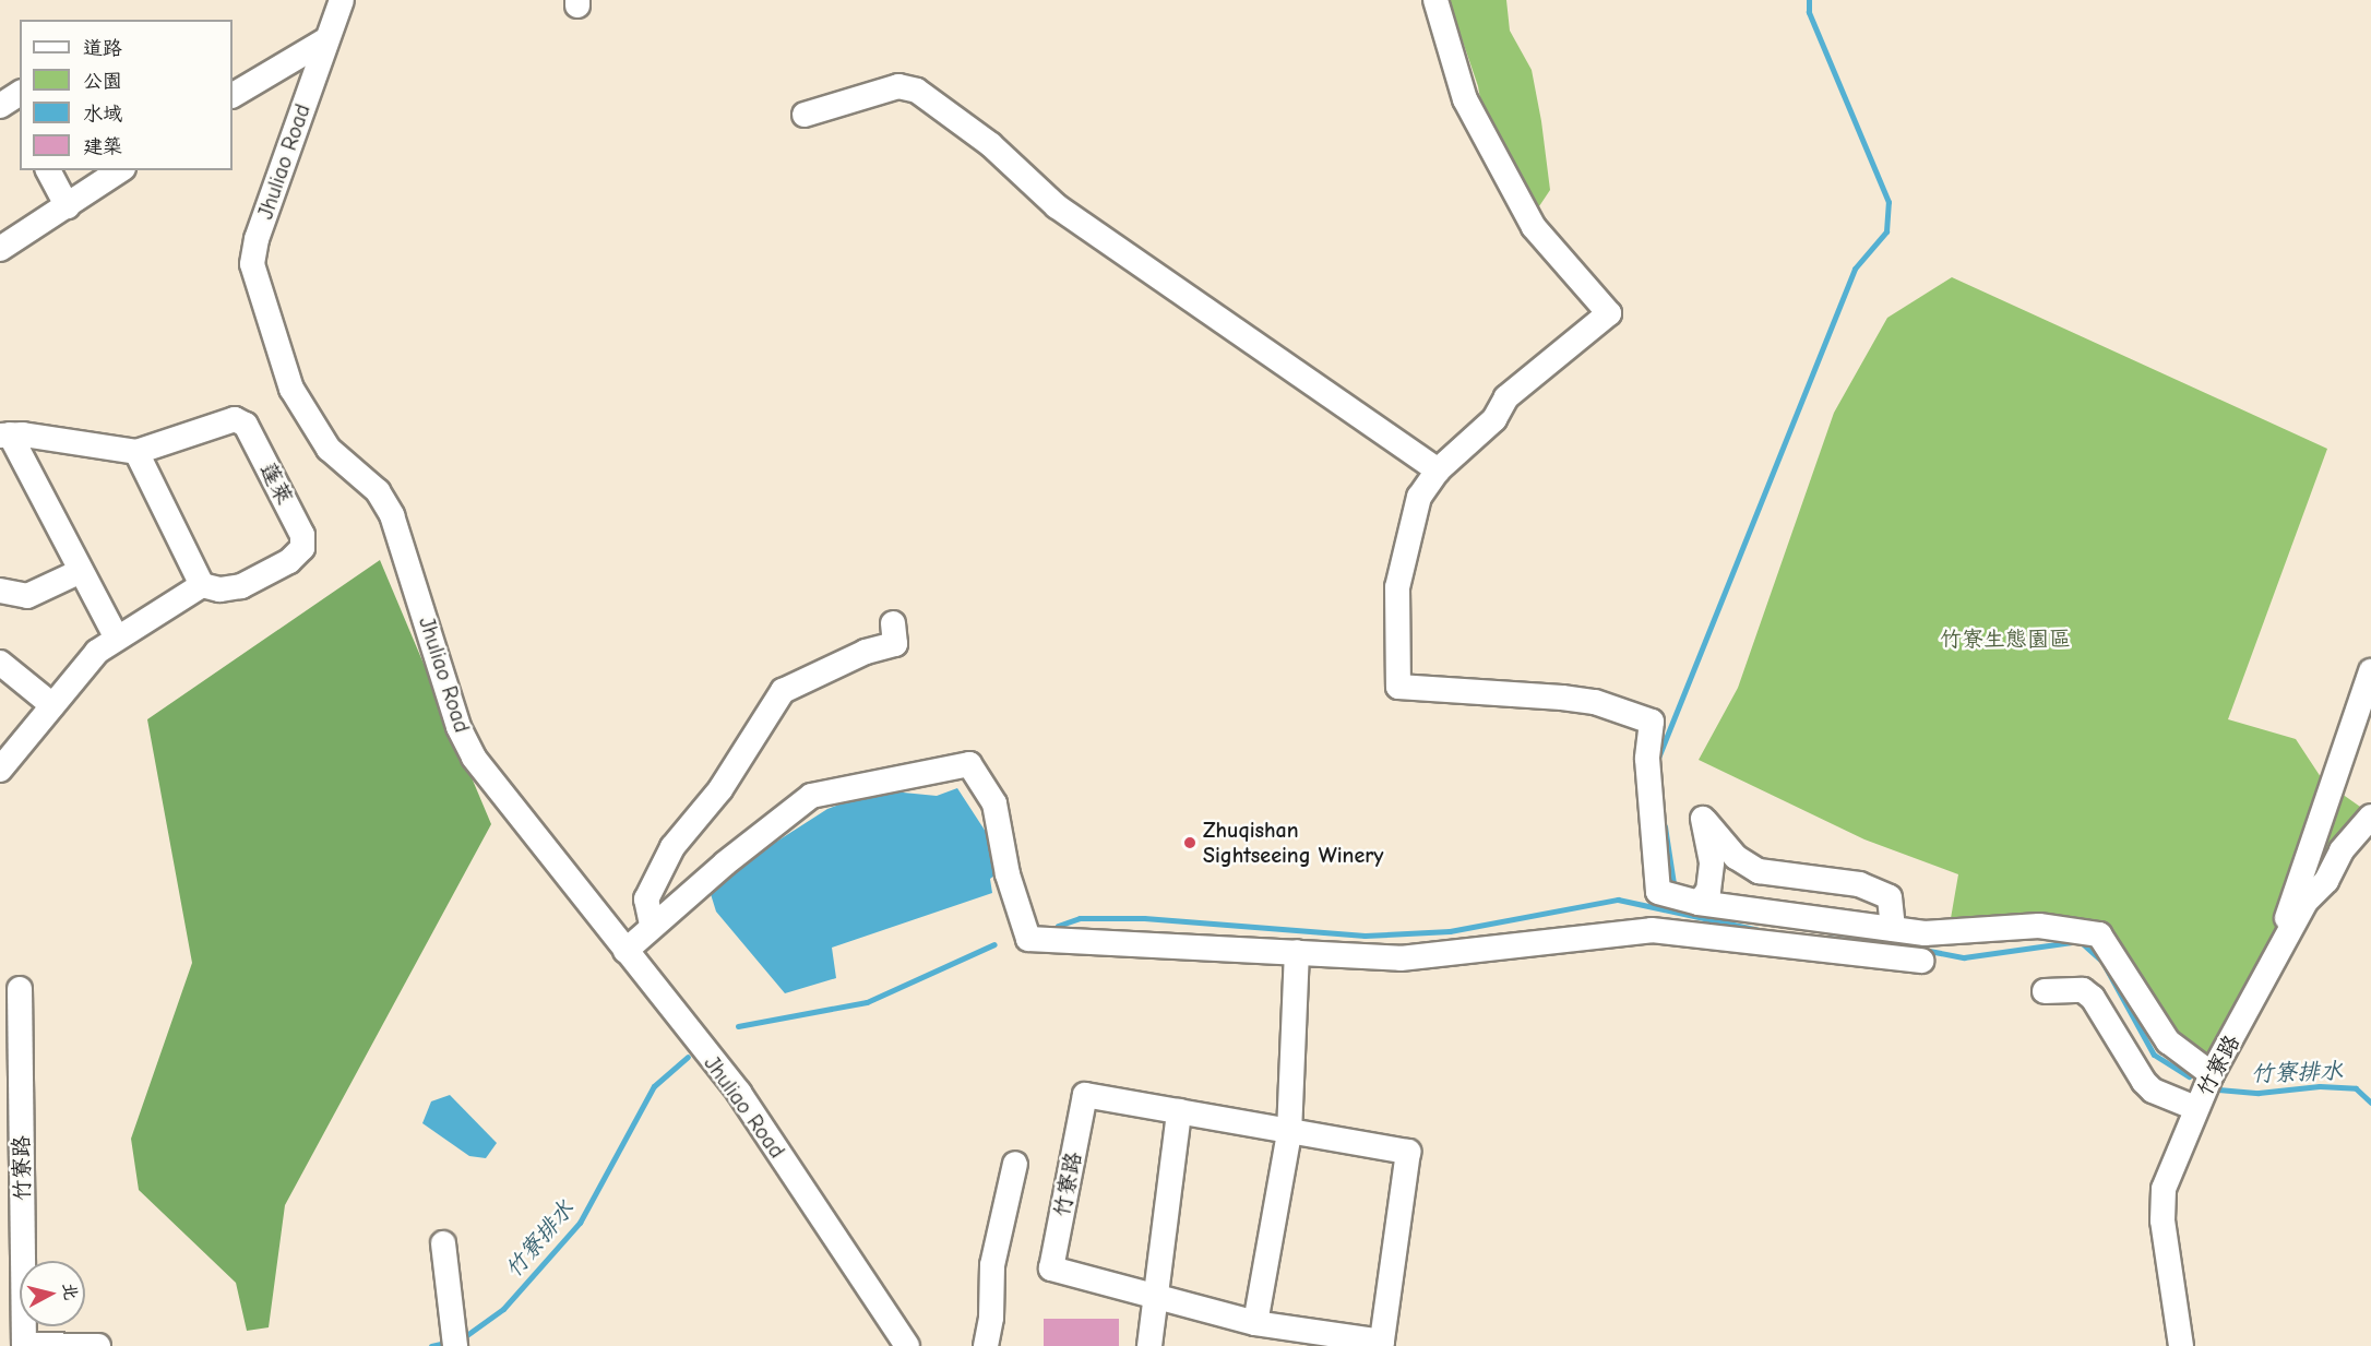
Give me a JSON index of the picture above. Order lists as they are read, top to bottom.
{
  "streets": {
    "street": ["Jhuliao Road", "蓬萊", "竹寮路"]
  },
  "water": ["竹寮排水"],
  "parks": ["竹寮生態園區"],
  "places": ["Zhuqishan Sightseeing Winery"],
  "legend": [
    "道路",
    "公園",
    "水域",
    "建築"
  ],
  "north": "right"
}
